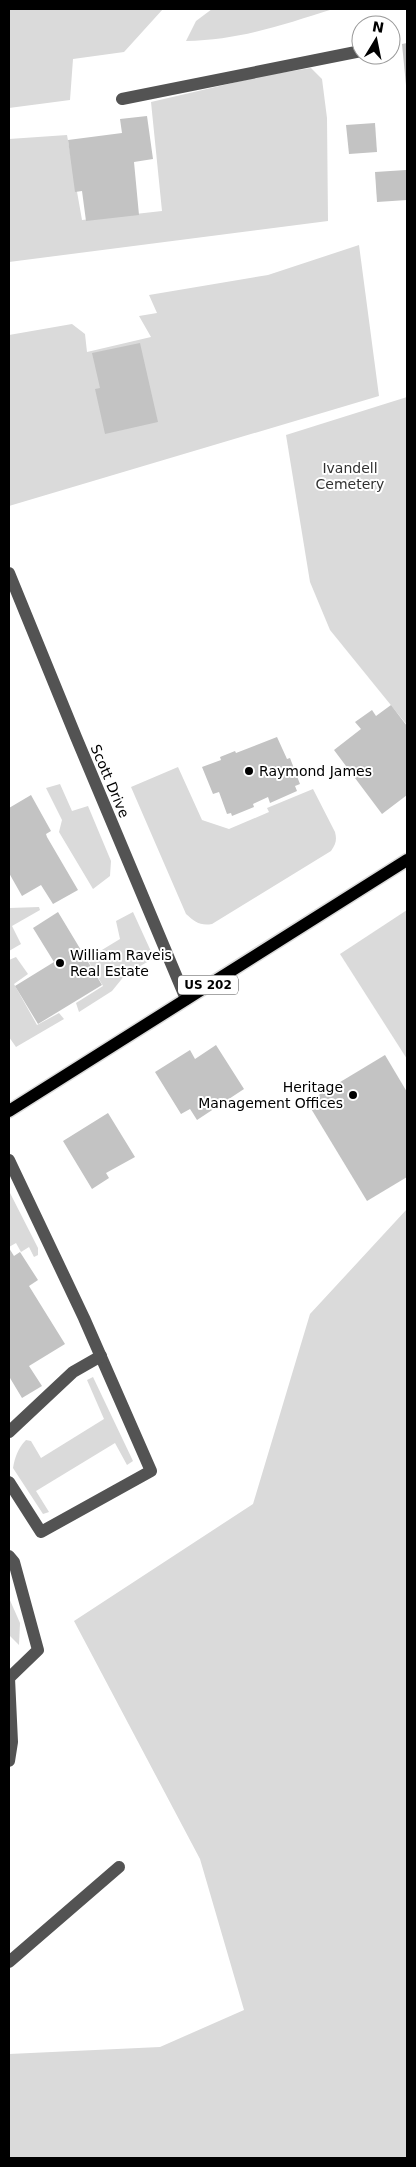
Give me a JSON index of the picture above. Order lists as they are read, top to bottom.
{
  "streets": {
    "main road": ["US 202"],
    "street": ["Scott Drive"]
  },
  "crossings": [
    ["Scott Drive", "US 202"]
  ],
  "parks": ["Ivandell Cemetery"],
  "places": ["Raymond James", "William Raveis Real Estate", "Heritage Management Offices"],
  "north": "top"
}
